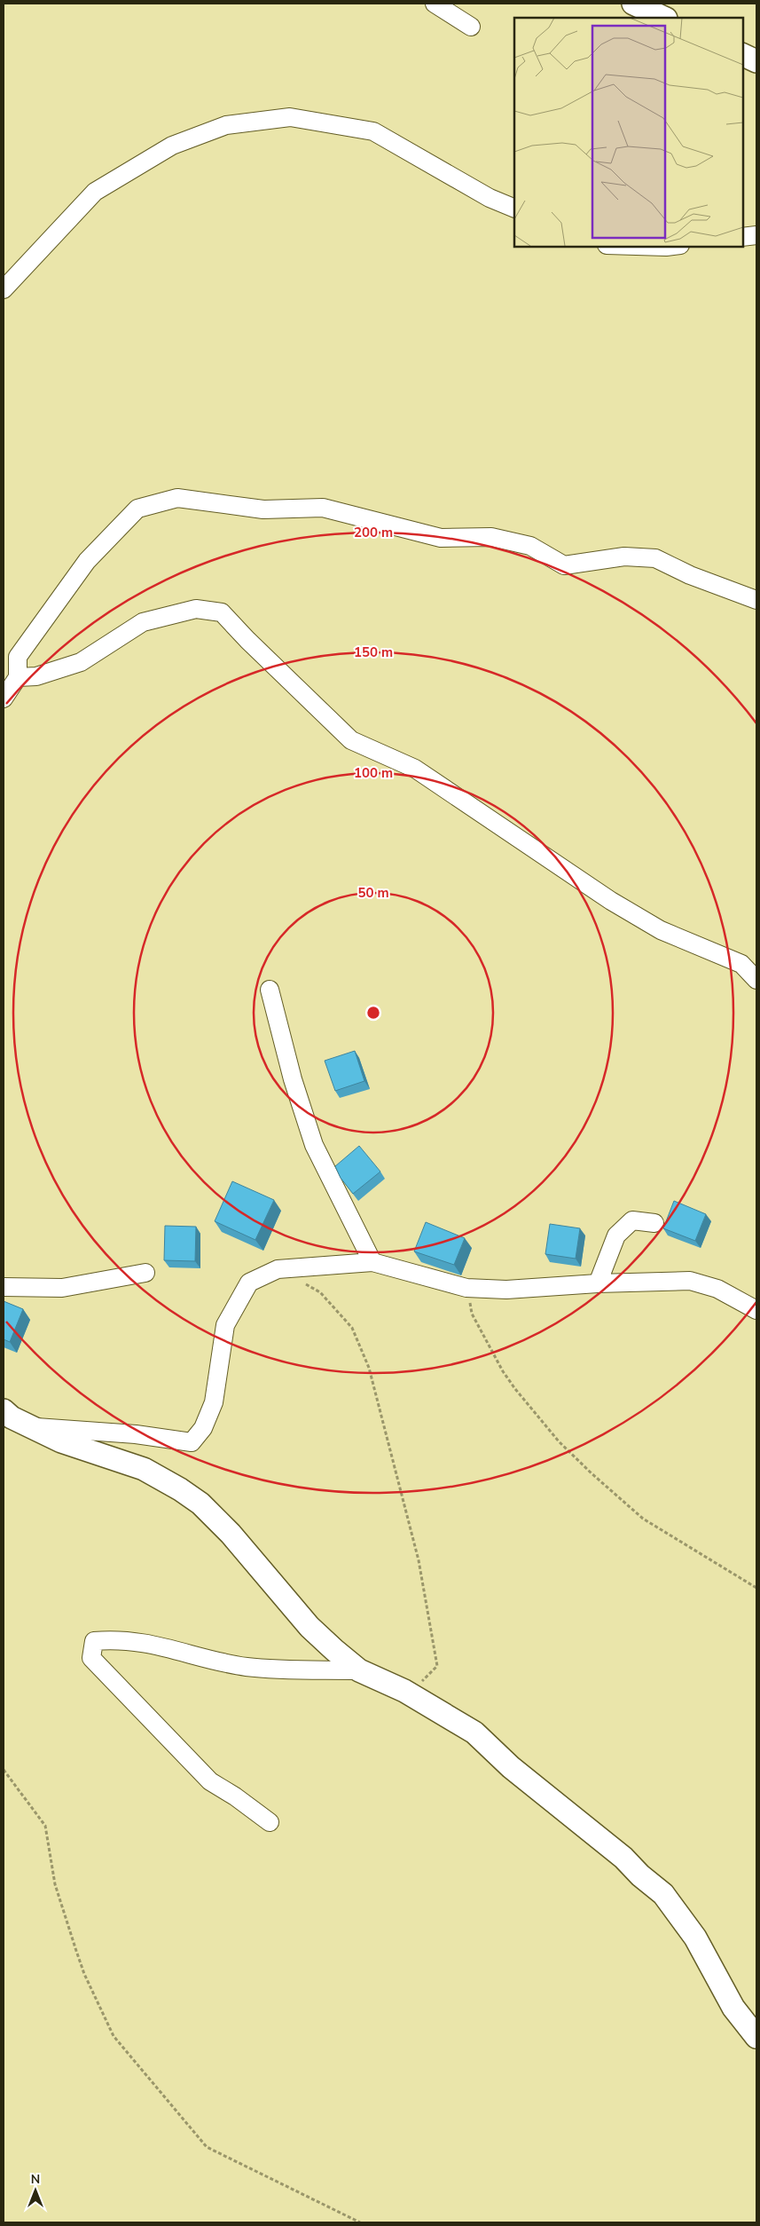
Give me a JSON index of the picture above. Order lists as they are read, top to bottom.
{
  "north": "top",
  "rings": [
    "200 m",
    "150 m",
    "100 m",
    "50 m"
  ]
}
